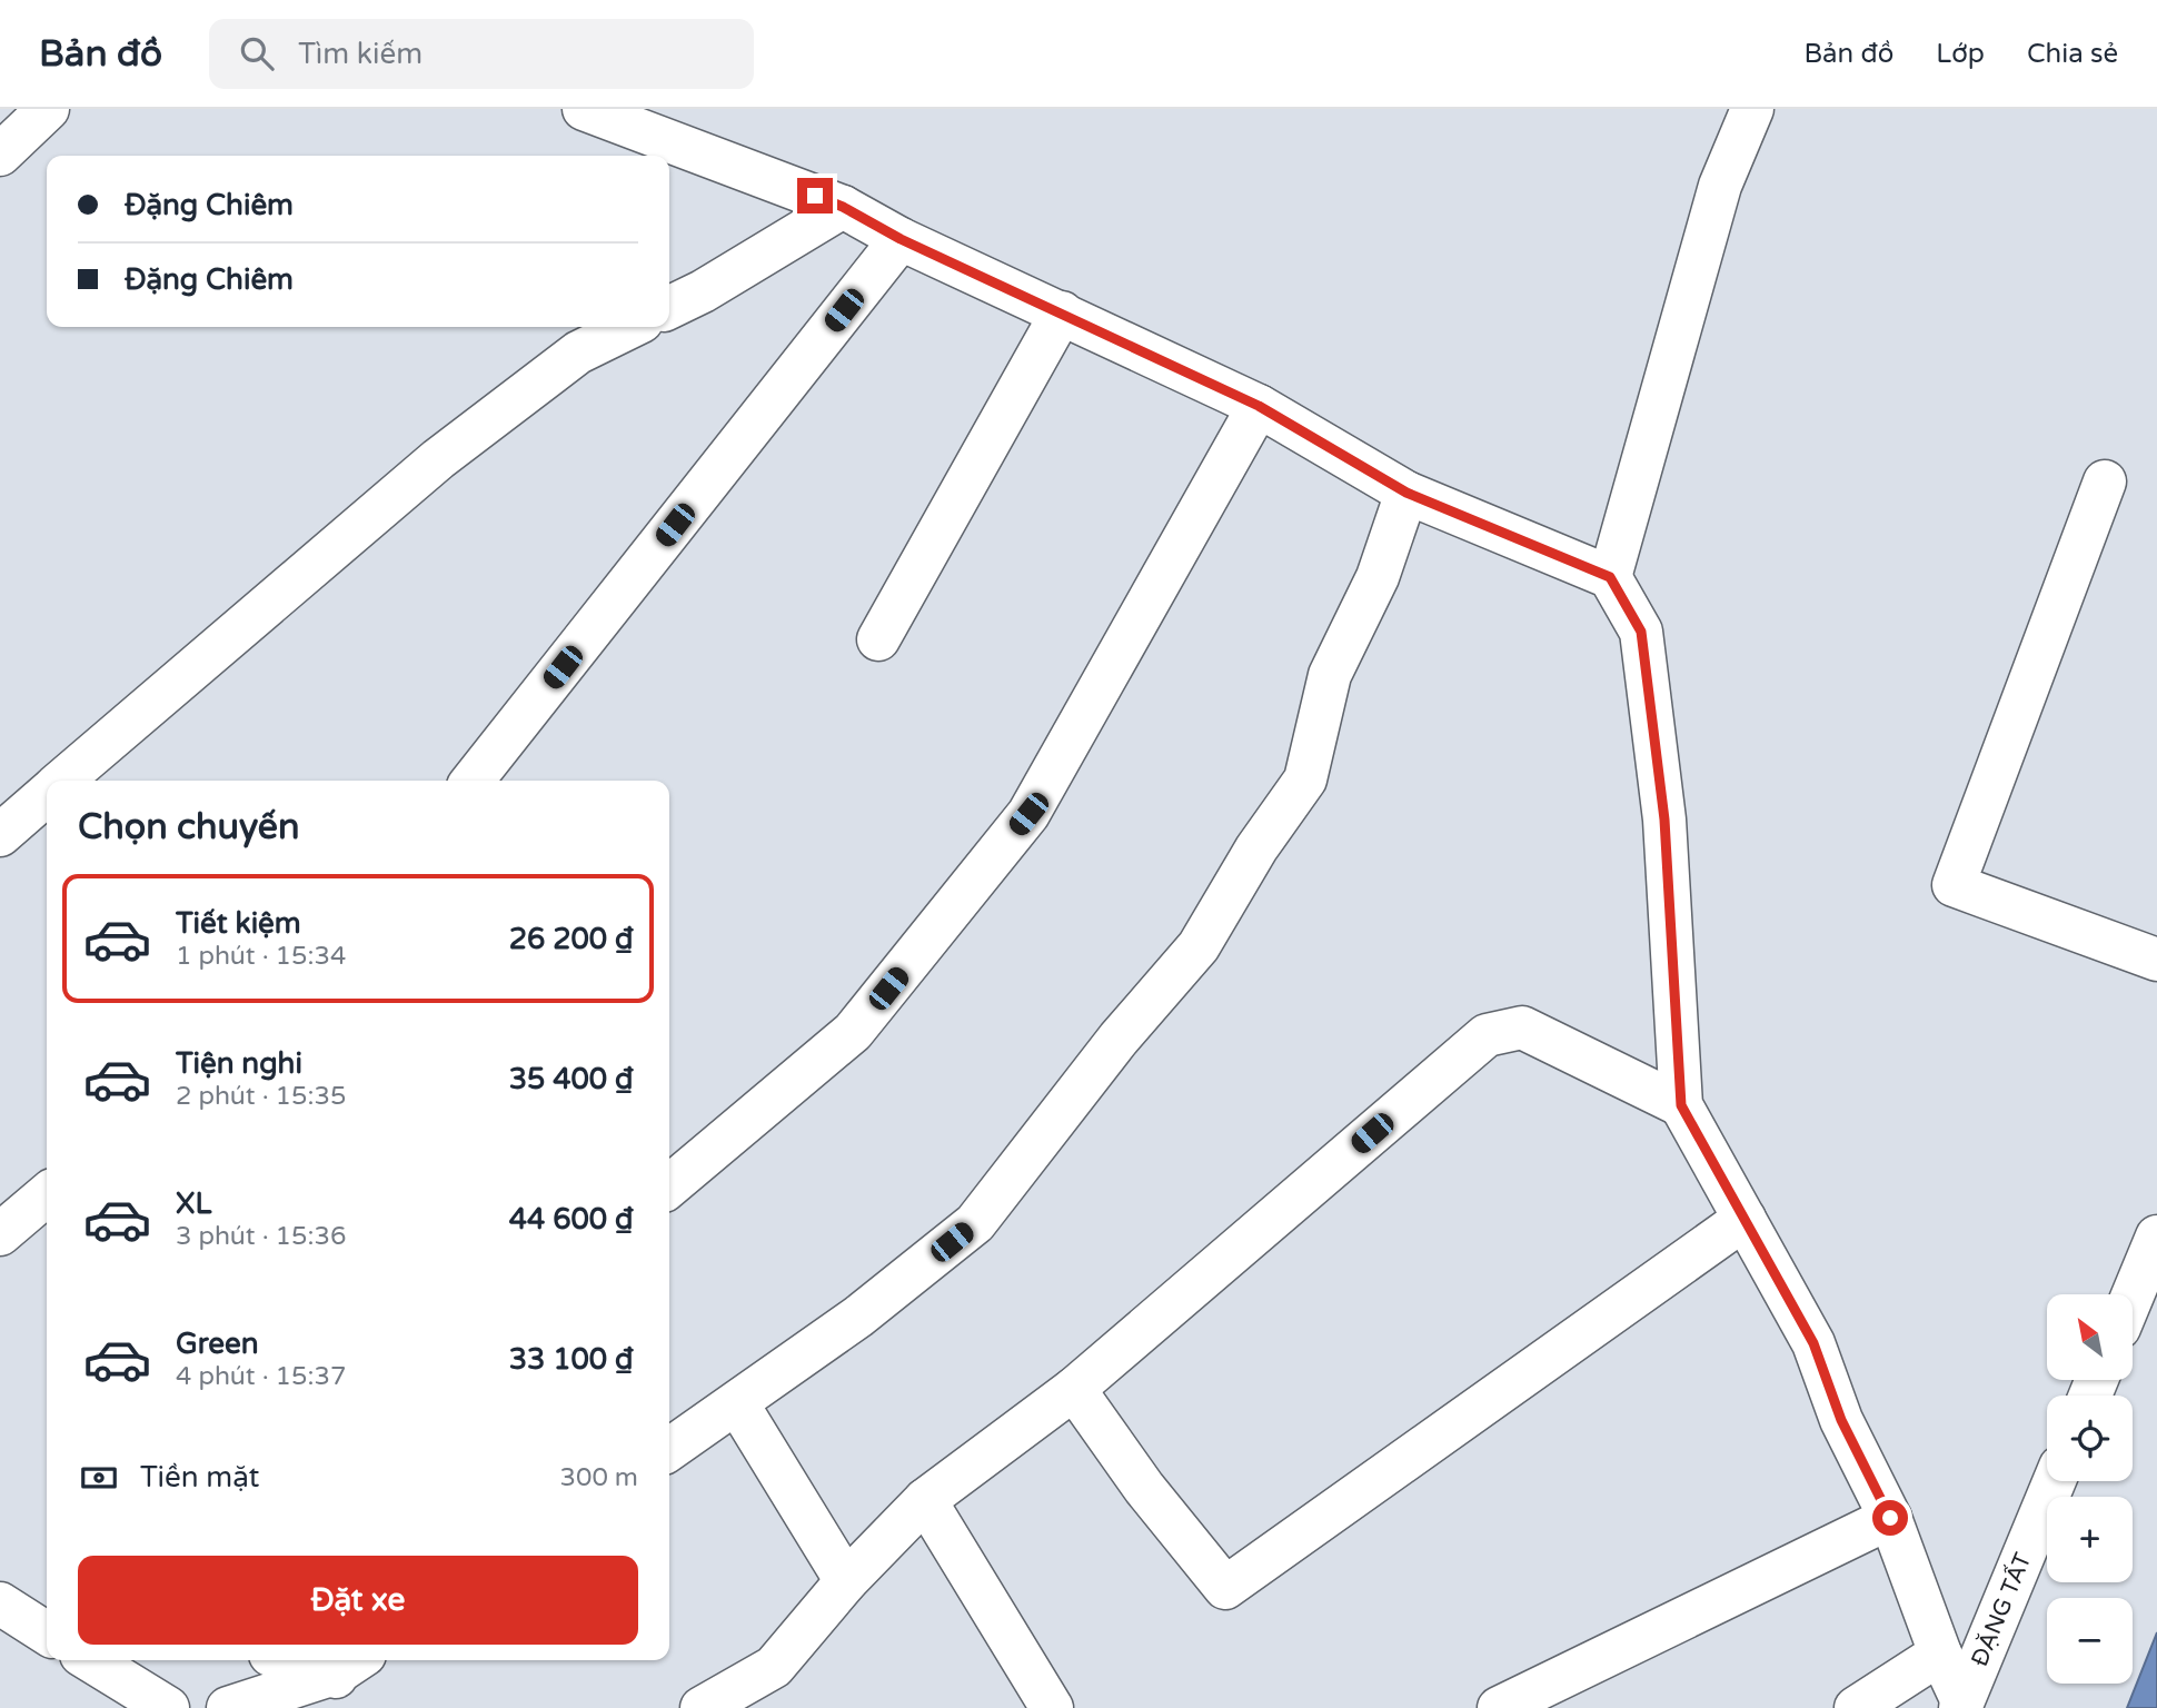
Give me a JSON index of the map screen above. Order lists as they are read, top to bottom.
{
  "streets": {
    "street": ["ĐẶNG TẤT"]
  },
  "north": "top left",
  "page": {
    "header": "Bản đồ",
    "search": "Tìm kiếm",
    "nav": ["Bản đồ", "Lớp", "Chia sẻ"],
    "banner": ["Đặng Chiêm", "Đặng Chiêm"],
    "heading": "Chọn chuyến",
    "list": [
      {
        "name": "Tiết kiệm",
        "note": "1 phút · 15:34",
        "value": "26 200 ₫"
      },
      {
        "name": "Tiện nghi",
        "note": "2 phút · 15:35",
        "value": "35 400 ₫"
      },
      {
        "name": "XL",
        "note": "3 phút · 15:36",
        "value": "44 600 ₫"
      },
      {
        "name": "Green",
        "note": "4 phút · 15:37",
        "value": "33 100 ₫"
      }
    ],
    "map_buttons": ["+", "−"],
    "pay": ["Tiền mặt", "300 m"],
    "buttons": "Đặt xe"
  }
}
